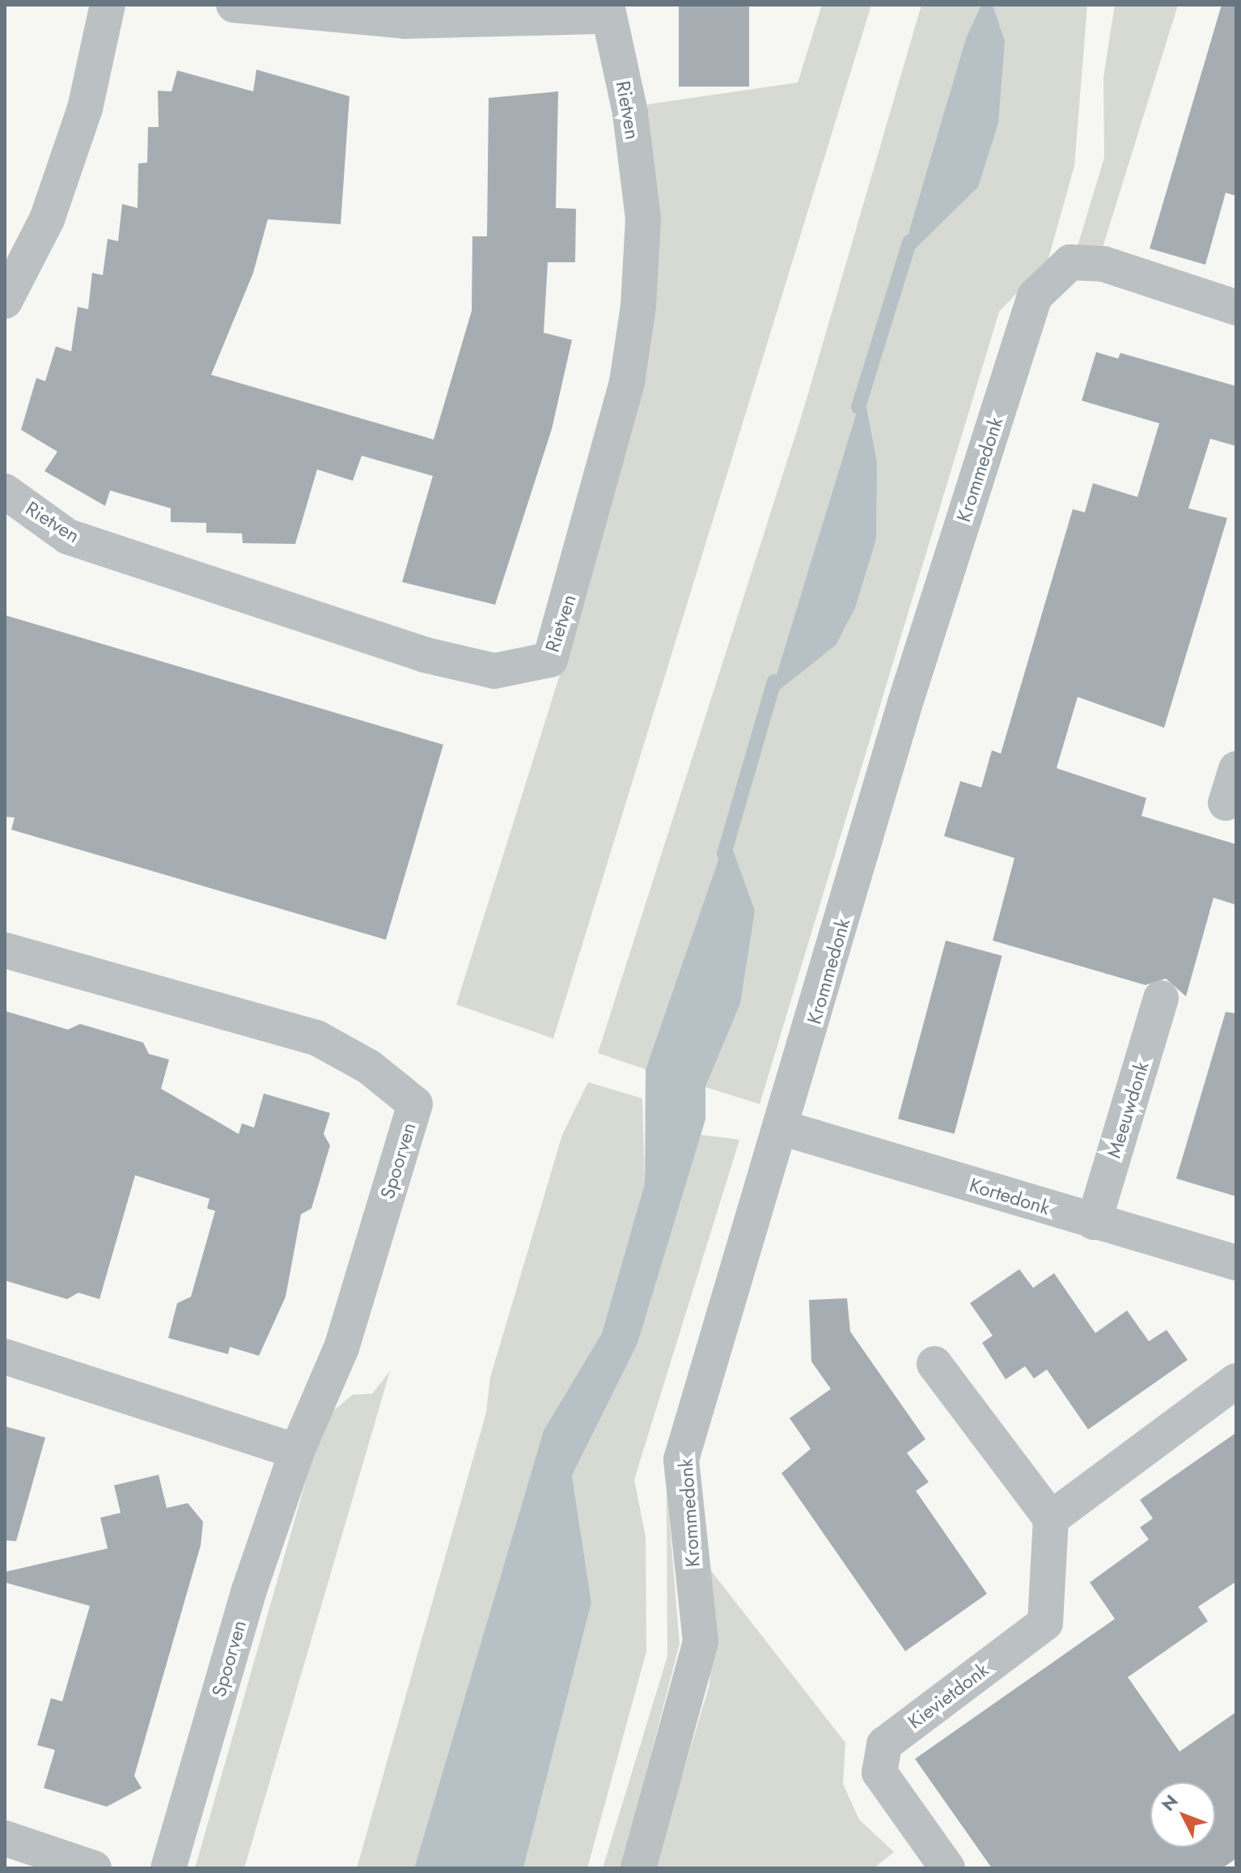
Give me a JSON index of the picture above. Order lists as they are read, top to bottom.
{
  "streets": {
    "street": [
      "Rietven",
      "Krommedonk",
      "Meeuwdonk",
      "Spoorven",
      "Kortedonk",
      "Kievietdonk"
    ]
  },
  "crossings": [
    ["Krommedonk", "Kortedonk"],
    ["Meeuwdonk", "Kortedonk"]
  ],
  "north": "top left"
}
